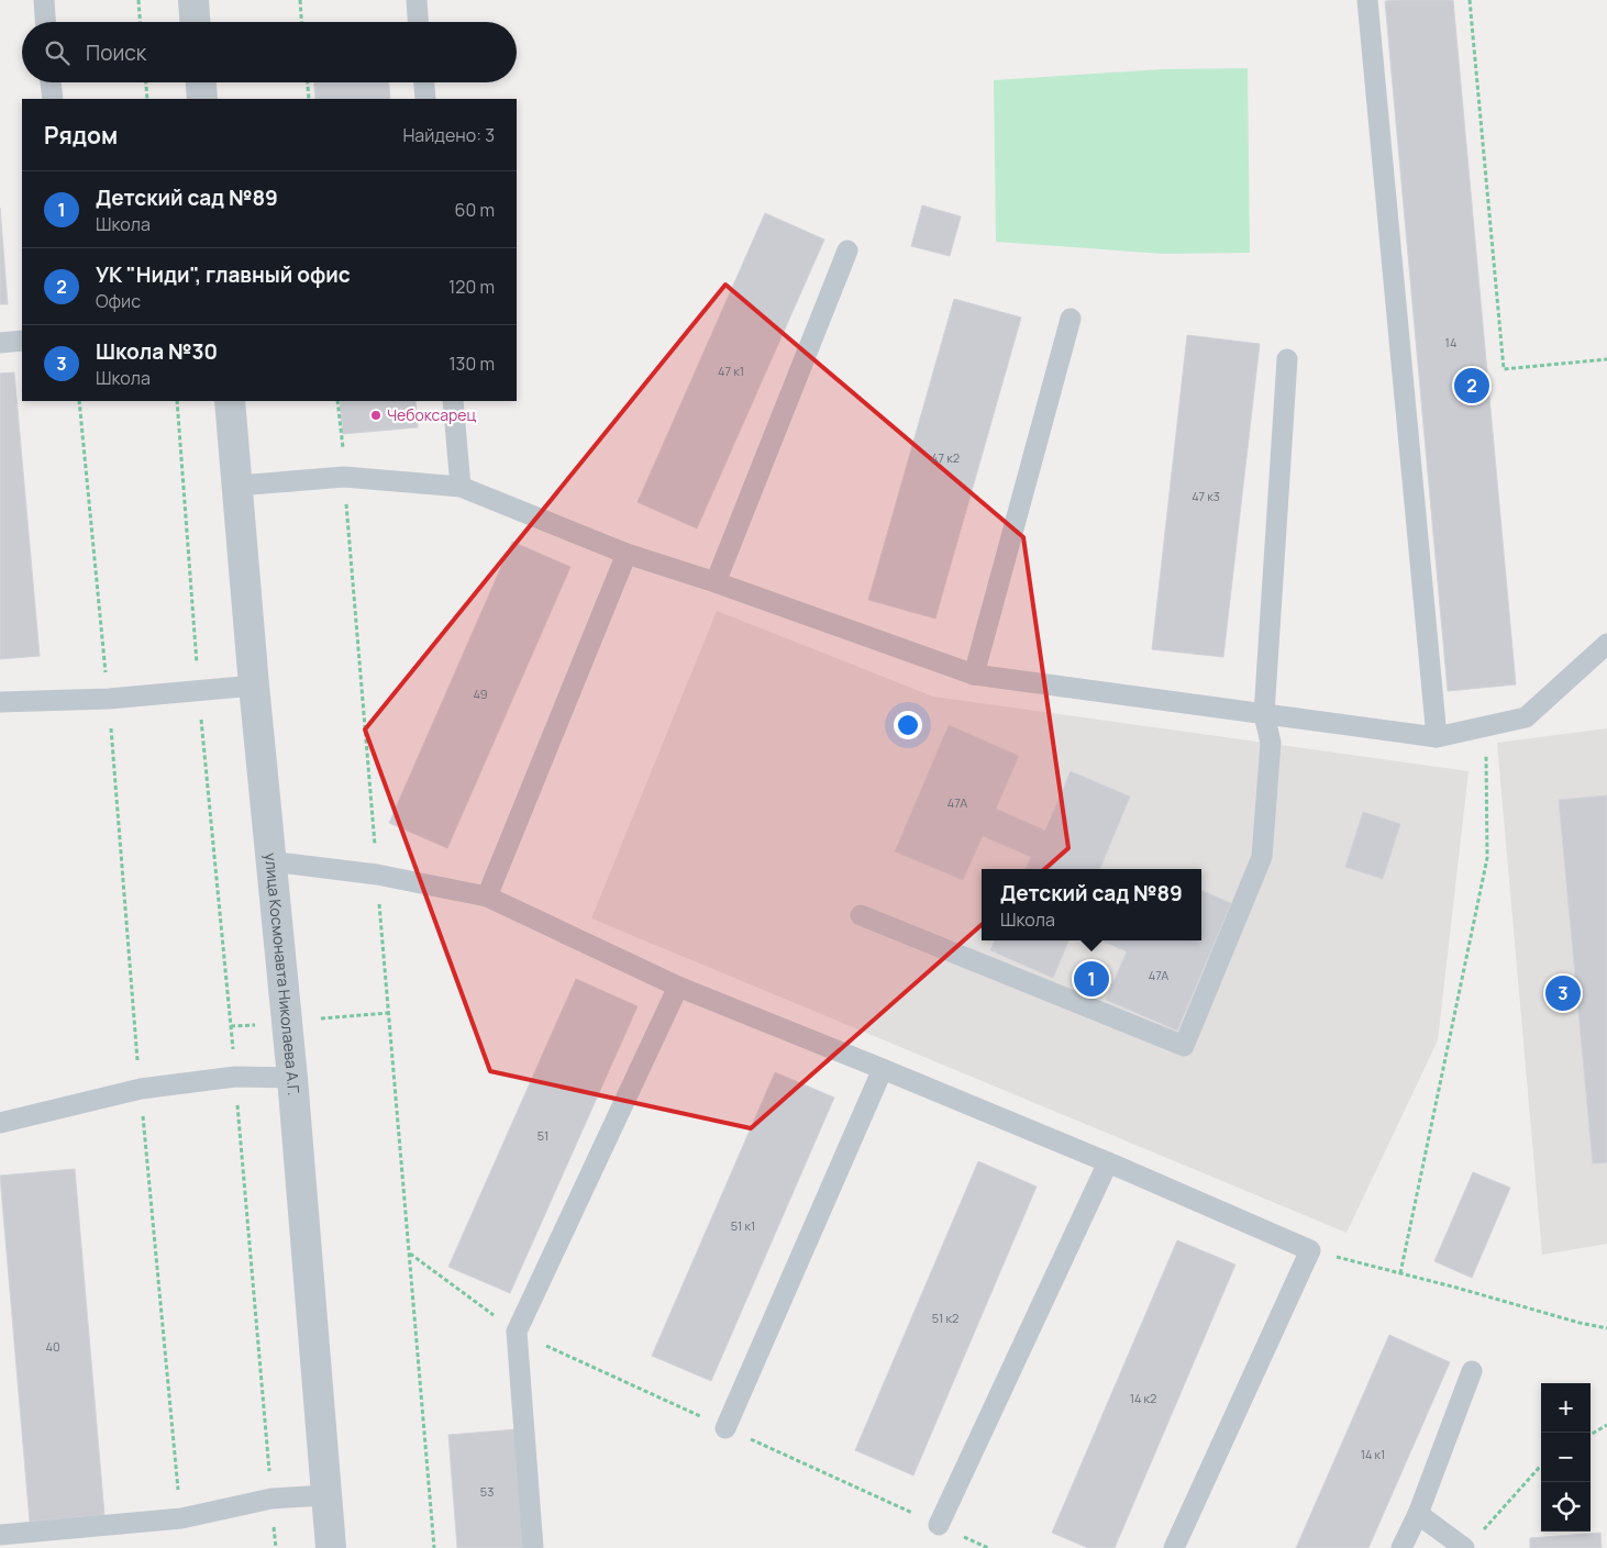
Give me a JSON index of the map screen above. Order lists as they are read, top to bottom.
{
  "streets": {
    "street": ["улица Космонавта Николаева А.Г."]
  },
  "places": ["Чебоксарец"],
  "house_numbers": [
    "14",
    "47 к1",
    "47 к2",
    "47 к3",
    "49",
    "47А",
    "47А",
    "51",
    "51 к1",
    "51 к2",
    "40",
    "14 к2",
    "14 к1",
    "53"
  ],
  "page": {
    "search": "Поиск",
    "heading": ["Рядом", "Найдено: 3"],
    "list": [
      {
        "mark": "1",
        "name": "Детский сад №89",
        "note": "Школа",
        "value": "60 m"
      },
      {
        "mark": "2",
        "name": "УК \"Ниди\", главный офис",
        "note": "Офис",
        "value": "120 m"
      },
      {
        "mark": "3",
        "name": "Школа №30",
        "note": "Школа",
        "value": "130 m"
      }
    ],
    "pins": ["2", "1", "3"],
    "popup": ["Детский сад №89", "Школа"],
    "map_buttons": ["+", "−"]
  }
}
